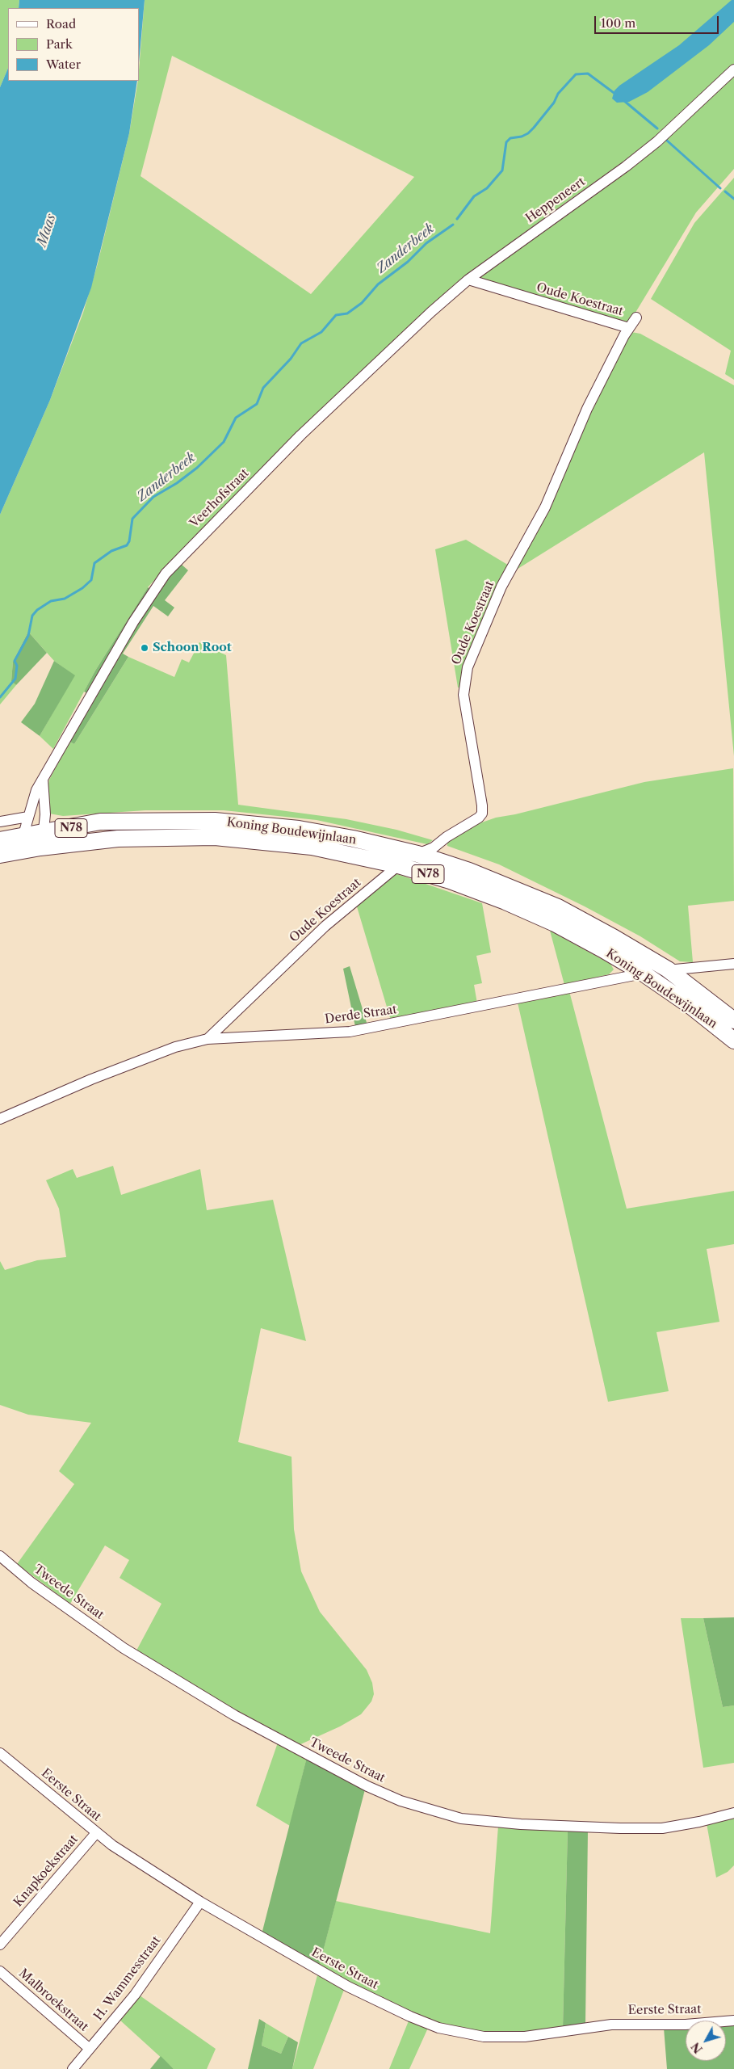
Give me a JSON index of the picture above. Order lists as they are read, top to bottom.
{
  "streets": {
    "main road": ["N78", "Koning Boudewijnlaan"],
    "street": [
      "Heppeneert",
      "Oude Koestraat",
      "Veerhofstraat",
      "Derde Straat",
      "Tweede Straat",
      "Eerste Straat",
      "Knapkoekstraat",
      "H. Wammesstraat",
      "Malbroekstraat"
    ]
  },
  "crossings": [
    ["Heppeneert", "Oude Koestraat"],
    ["Heppeneert", "Veerhofstraat"],
    ["Oude Koestraat", "Veerhofstraat"],
    ["Oude Koestraat", "Koning Boudewijnlaan"],
    ["Oude Koestraat", "Derde Straat"],
    ["Veerhofstraat", "Koning Boudewijnlaan"],
    ["Koning Boudewijnlaan", "Derde Straat"],
    ["Eerste Straat", "Knapkoekstraat"],
    ["Eerste Straat", "H. Wammesstraat"],
    ["H. Wammesstraat", "Malbroekstraat"]
  ],
  "water": ["Maas", "Zanderbeek"],
  "places": ["Schoon Root"],
  "legend": ["Road", "Park", "Water"],
  "scale_bar": "100 m",
  "north": "bottom left"
}
